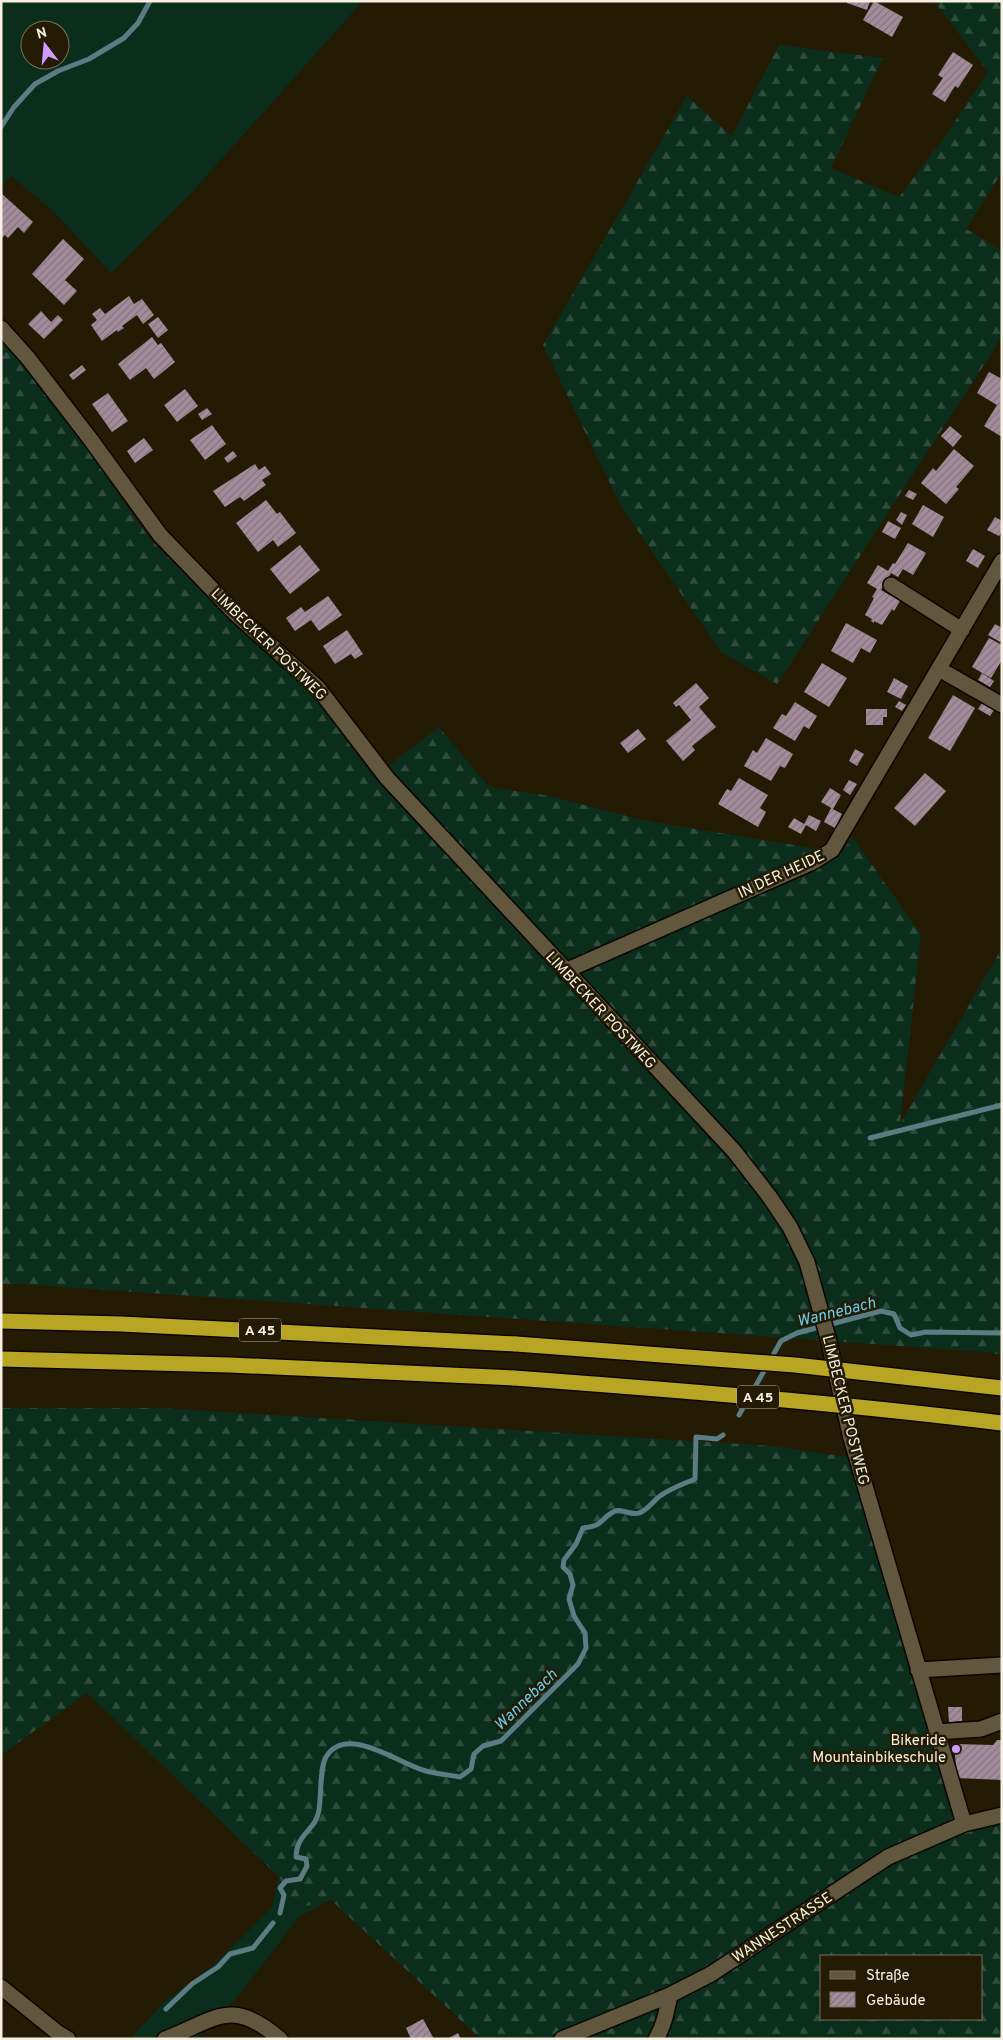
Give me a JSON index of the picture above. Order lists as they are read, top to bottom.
{
  "streets": {
    "highway": ["A 45"],
    "street": ["LIMBECKER POSTWEG", "IN DER HEIDE", "WANNESTRASSE"]
  },
  "crossings": [
    ["LIMBECKER POSTWEG", "IN DER HEIDE"],
    ["LIMBECKER POSTWEG", "WANNESTRASSE"]
  ],
  "water": ["Wannebach"],
  "places": ["Bikeride Mountainbikeschule"],
  "legend": ["Straße", "Gebäude"],
  "north": "top"
}
